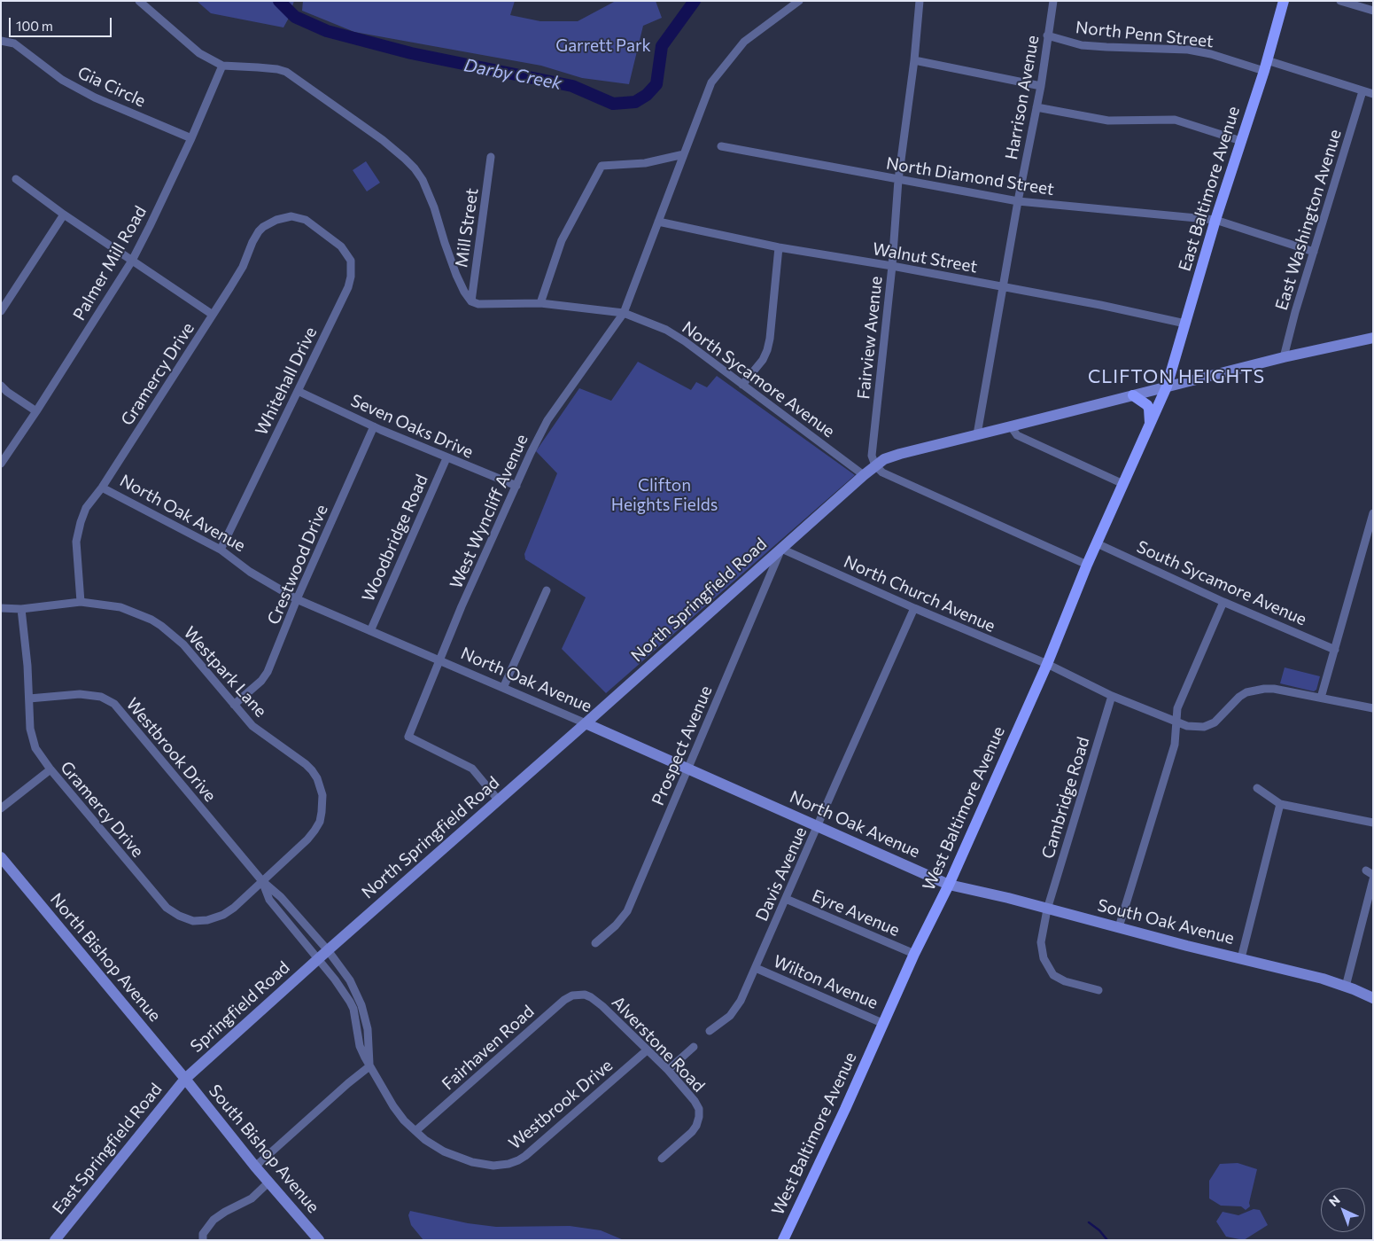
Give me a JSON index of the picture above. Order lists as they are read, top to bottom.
{
  "streets": {
    "main road": [
      "East Baltimore Avenue",
      "North Oak Avenue",
      "North Springfield Road",
      "West Baltimore Avenue",
      "South Oak Avenue",
      "North Bishop Avenue",
      "Springfield Road",
      "East Springfield Road",
      "South Bishop Avenue"
    ],
    "street": [
      "North Penn Street",
      "Gia Circle",
      "Harrison Avenue",
      "North Diamond Street",
      "East Washington Avenue",
      "Mill Street",
      "Walnut Street",
      "Palmer Mill Road",
      "Fairview Avenue",
      "Gramercy Drive",
      "North Sycamore Avenue",
      "Whitehall Drive",
      "Seven Oaks Drive",
      "West Wyncliff Avenue",
      "Woodbridge Road",
      "Crestwood Drive",
      "South Sycamore Avenue",
      "North Church Avenue",
      "Westpark Lane",
      "Prospect Avenue",
      "Westbrook Drive",
      "Cambridge Road",
      "Davis Avenue",
      "Eyre Avenue",
      "Wilton Avenue",
      "Alverstone Road",
      "Fairhaven Road"
    ]
  },
  "crossings": [
    ["North Penn Street", "Harrison Avenue"],
    ["North Penn Street", "East Baltimore Avenue"],
    ["North Penn Street", "East Washington Avenue"],
    ["Gia Circle", "Palmer Mill Road"],
    ["Harrison Avenue", "North Diamond Street"],
    ["Harrison Avenue", "Walnut Street"],
    ["Harrison Avenue", "North Springfield Road"],
    ["North Diamond Street", "East Baltimore Avenue"],
    ["North Diamond Street", "East Washington Avenue"],
    ["North Diamond Street", "Fairview Avenue"],
    ["East Baltimore Avenue", "Walnut Street"],
    ["East Baltimore Avenue", "North Springfield Road"],
    ["East Baltimore Avenue", "West Baltimore Avenue"],
    ["East Washington Avenue", "North Springfield Road"],
    ["Mill Street", "North Sycamore Avenue"],
    ["Walnut Street", "Fairview Avenue"],
    ["Walnut Street", "West Wyncliff Avenue"],
    ["Fairview Avenue", "North Springfield Road"],
    ["Gramercy Drive", "Whitehall Drive"],
    ["Gramercy Drive", "North Oak Avenue"],
    ["Gramercy Drive", "Westpark Lane"],
    ["Gramercy Drive", "Westbrook Drive"],
    ["North Sycamore Avenue", "West Wyncliff Avenue"],
    ["North Sycamore Avenue", "North Springfield Road"],
    ["Whitehall Drive", "Seven Oaks Drive"],
    ["Whitehall Drive", "North Oak Avenue"],
    ["Seven Oaks Drive", "West Wyncliff Avenue"],
    ["Seven Oaks Drive", "Woodbridge Road"],
    ["Seven Oaks Drive", "Crestwood Drive"],
    ["West Wyncliff Avenue", "North Oak Avenue"],
    ["West Wyncliff Avenue", "North Springfield Road"],
    ["North Oak Avenue", "Woodbridge Road"],
    ["North Oak Avenue", "Crestwood Drive"],
    ["North Oak Avenue", "North Springfield Road"],
    ["North Oak Avenue", "Prospect Avenue"],
    ["North Oak Avenue", "West Baltimore Avenue"],
    ["North Oak Avenue", "Davis Avenue"],
    ["North Oak Avenue", "South Oak Avenue"],
    ["Crestwood Drive", "Westpark Lane"],
    ["South Sycamore Avenue", "West Baltimore Avenue"],
    ["North Church Avenue", "North Springfield Road"],
    ["North Church Avenue", "Prospect Avenue"],
    ["North Church Avenue", "Cambridge Road"],
    ["North Church Avenue", "West Baltimore Avenue"],
    ["North Church Avenue", "Davis Avenue"],
    ["North Springfield Road", "Prospect Avenue"],
    ["North Springfield Road", "Westbrook Drive"],
    ["North Springfield Road", "West Baltimore Avenue"],
    ["North Springfield Road", "Springfield Road"],
    ["Westpark Lane", "Westbrook Drive"],
    ["Westbrook Drive", "Springfield Road"],
    ["Westbrook Drive", "Alverstone Road"],
    ["Westbrook Drive", "Fairhaven Road"],
    ["Cambridge Road", "South Oak Avenue"],
    ["West Baltimore Avenue", "Eyre Avenue"],
    ["West Baltimore Avenue", "South Oak Avenue"],
    ["West Baltimore Avenue", "Wilton Avenue"],
    ["Davis Avenue", "Eyre Avenue"],
    ["Davis Avenue", "Wilton Avenue"],
    ["North Bishop Avenue", "Springfield Road"],
    ["North Bishop Avenue", "East Springfield Road"],
    ["North Bishop Avenue", "South Bishop Avenue"],
    ["Springfield Road", "East Springfield Road"],
    ["Springfield Road", "South Bishop Avenue"],
    ["Alverstone Road", "Fairhaven Road"],
    ["East Springfield Road", "South Bishop Avenue"]
  ],
  "districts": ["CLIFTON HEIGHTS"],
  "water": ["Darby Creek"],
  "parks": ["Garrett Park", "Clifton Heights Fields"],
  "scale_bar": "100 m",
  "north": "top left"
}
